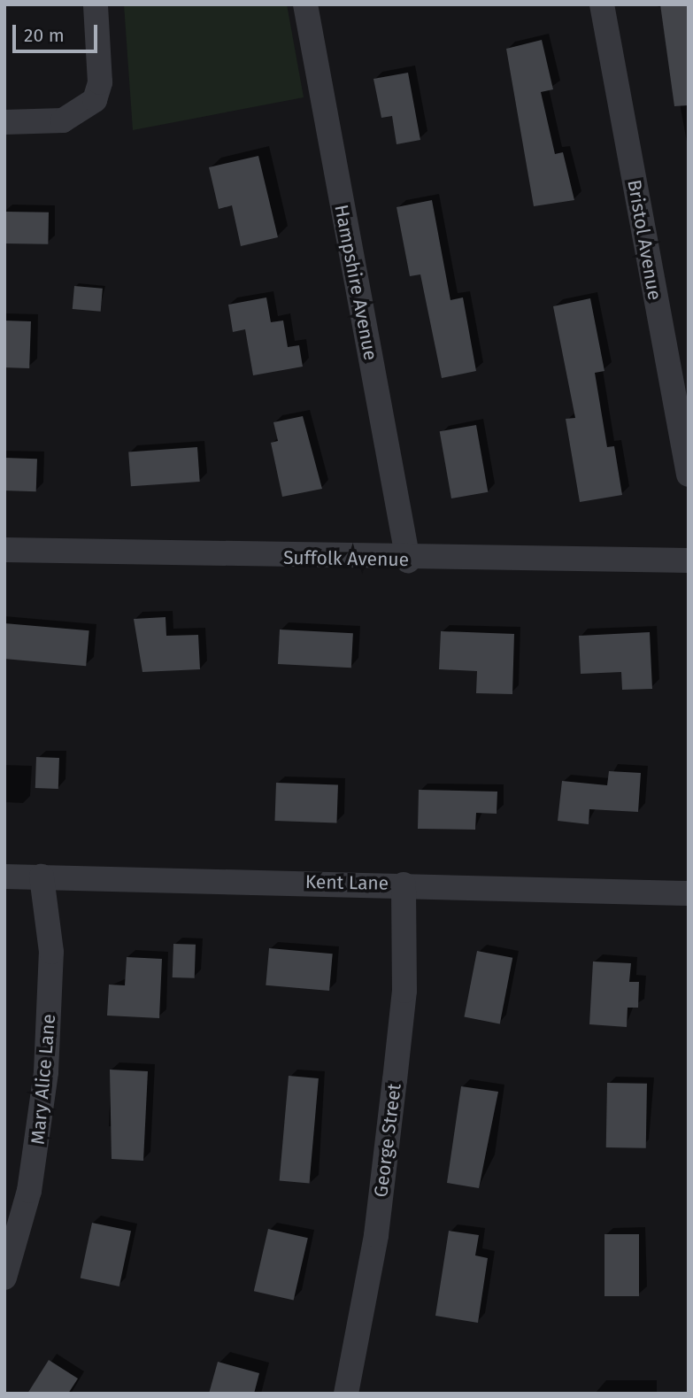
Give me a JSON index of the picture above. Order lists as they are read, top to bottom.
{
  "streets": {
    "street": [
      "Bristol Avenue",
      "Hampshire Avenue",
      "Suffolk Avenue",
      "Kent Lane",
      "Mary Alice Lane",
      "George Street"
    ]
  },
  "crossings": [
    ["Hampshire Avenue", "Suffolk Avenue"],
    ["Kent Lane", "Mary Alice Lane"],
    ["Kent Lane", "George Street"]
  ],
  "scale_bar": "20 m"
}
